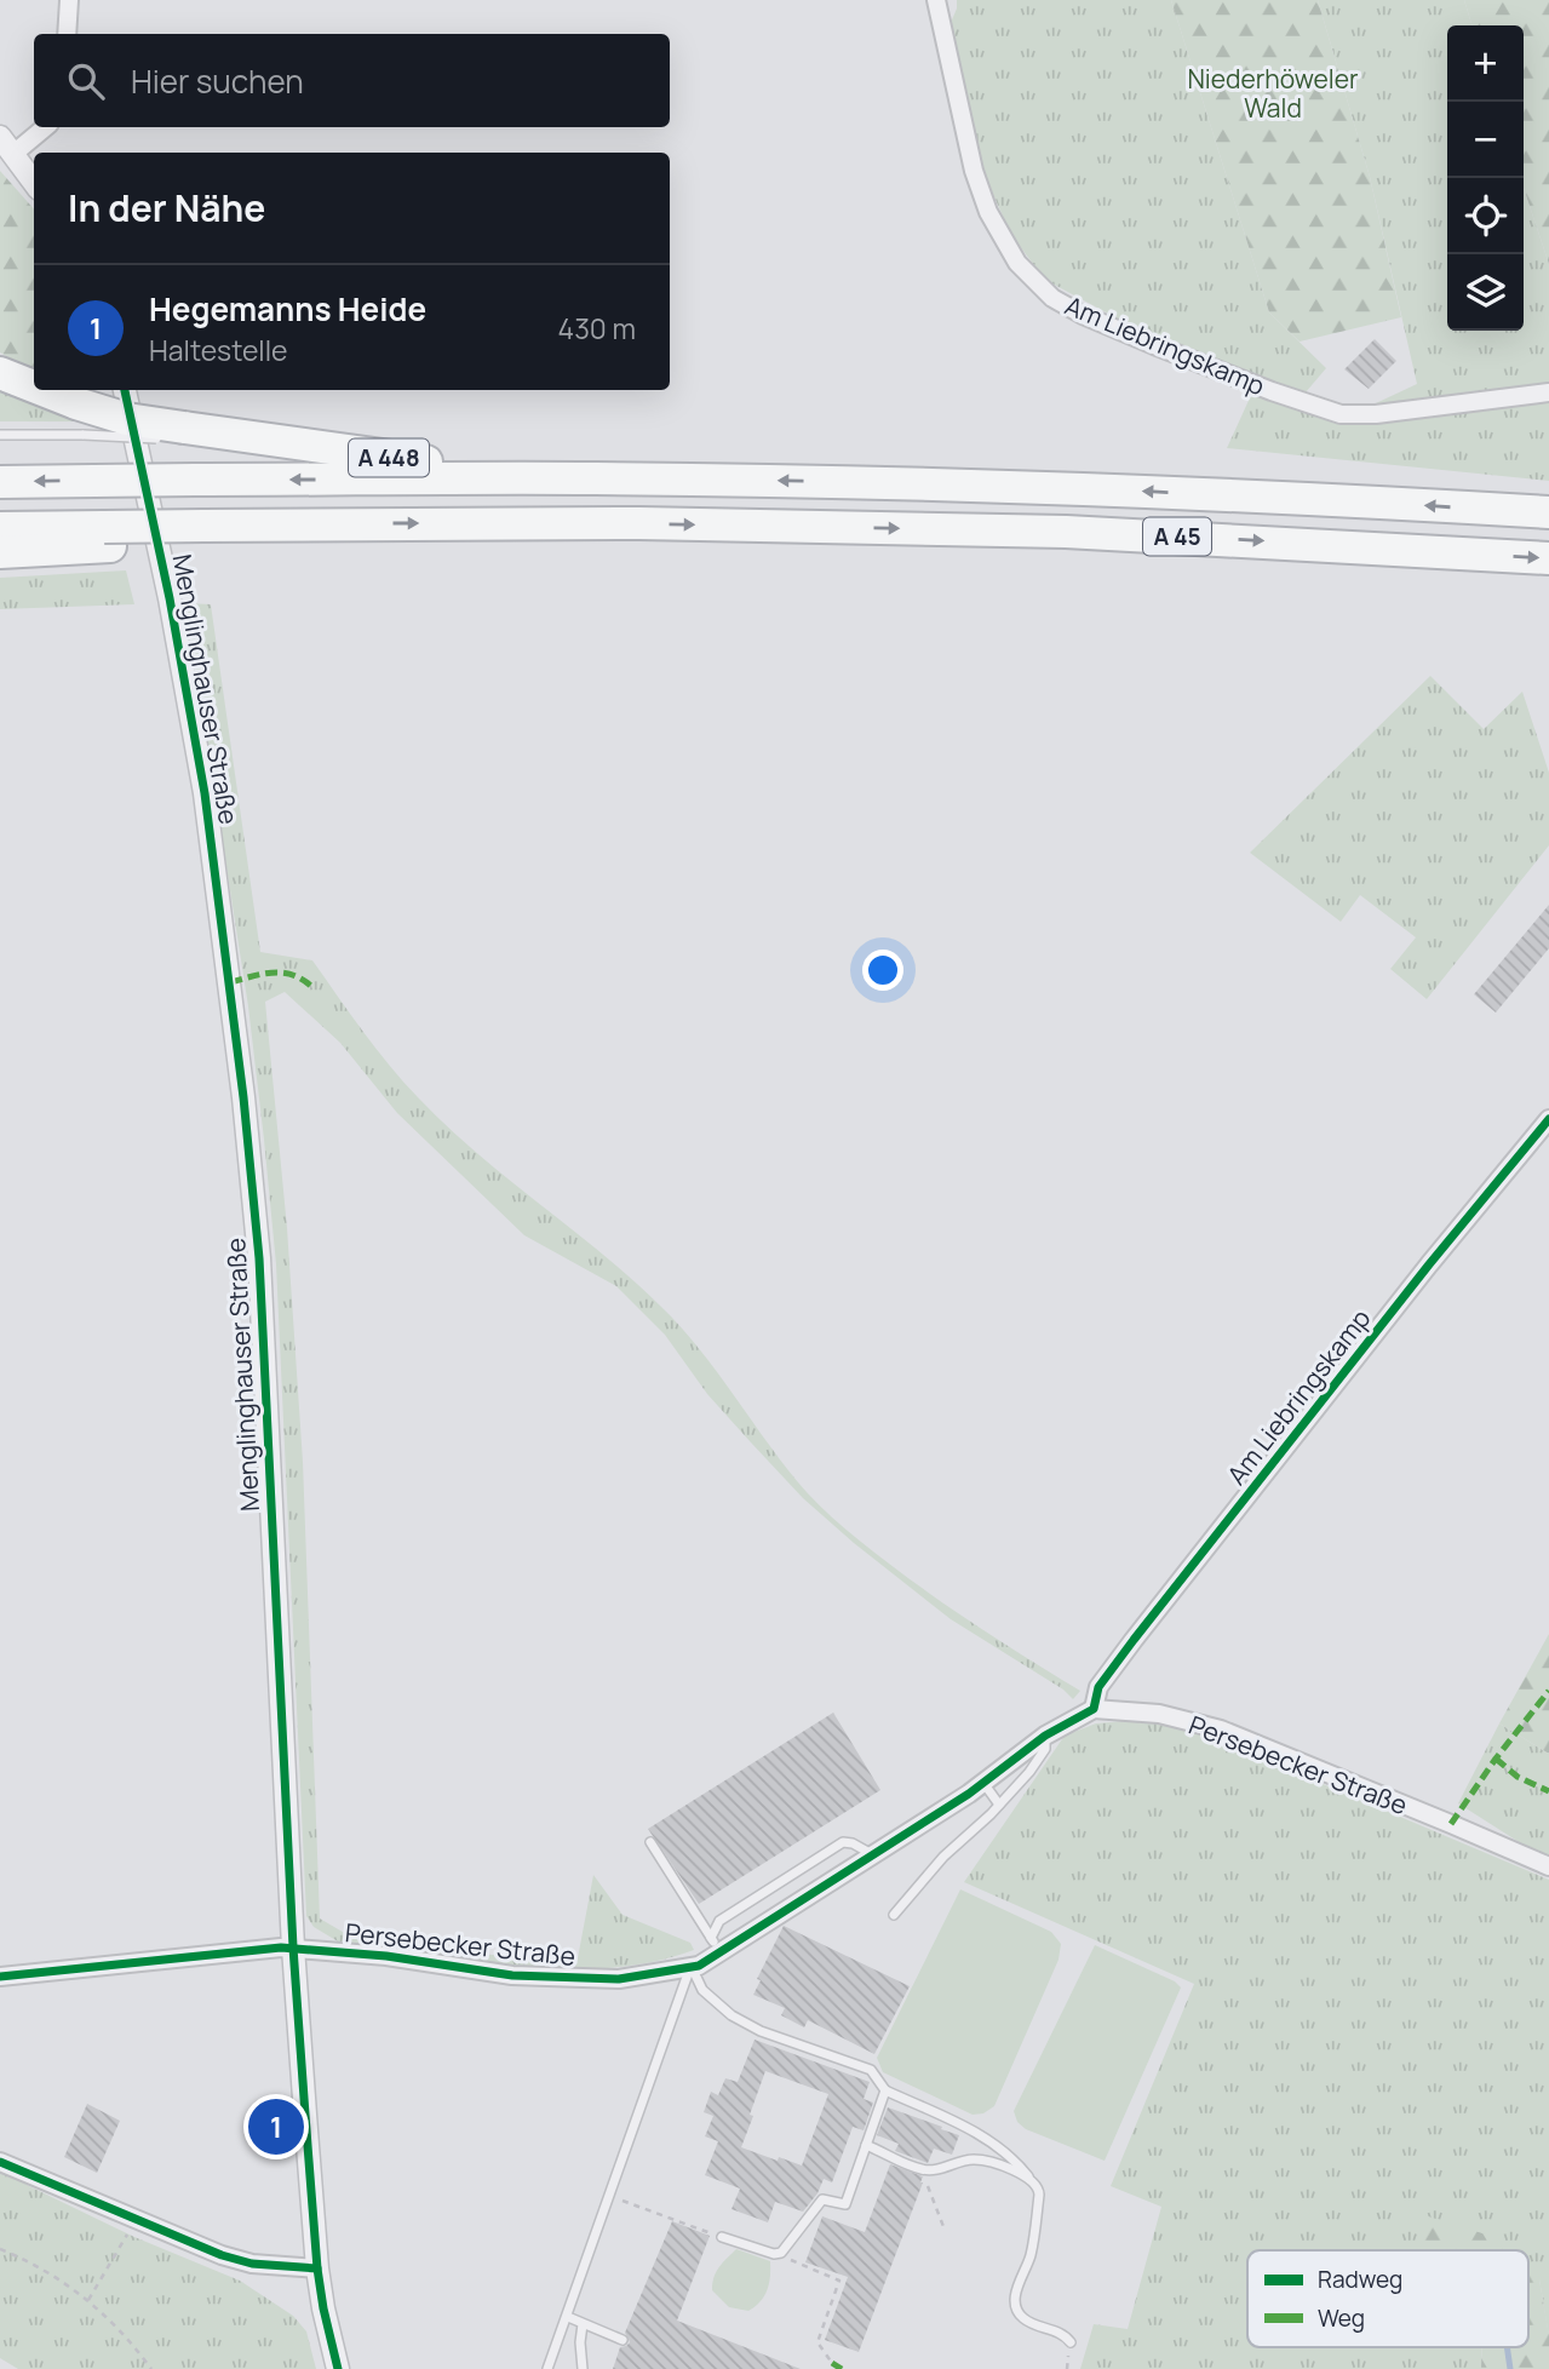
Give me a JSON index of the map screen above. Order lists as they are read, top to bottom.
{
  "streets": {
    "highway": ["A 448", "A 45"],
    "street": ["Am Liebringskamp", "Menglinghauser Straße", "Persebecker Straße"]
  },
  "crossings": [
    ["Am Liebringskamp", "Persebecker Straße"],
    ["A 448", "A 45"],
    ["Menglinghauser Straße", "Persebecker Straße"]
  ],
  "parks": ["Niederhöweler Wald"],
  "legend": ["Radweg", "Weg"],
  "page": {
    "map_buttons": ["+", "−"],
    "search": "Hier suchen",
    "heading": "In der Nähe",
    "list": [
      {
        "mark": "1",
        "name": "Hegemanns Heide",
        "note": "Haltestelle",
        "value": "430 m"
      }
    ],
    "pins": "1"
  }
}
